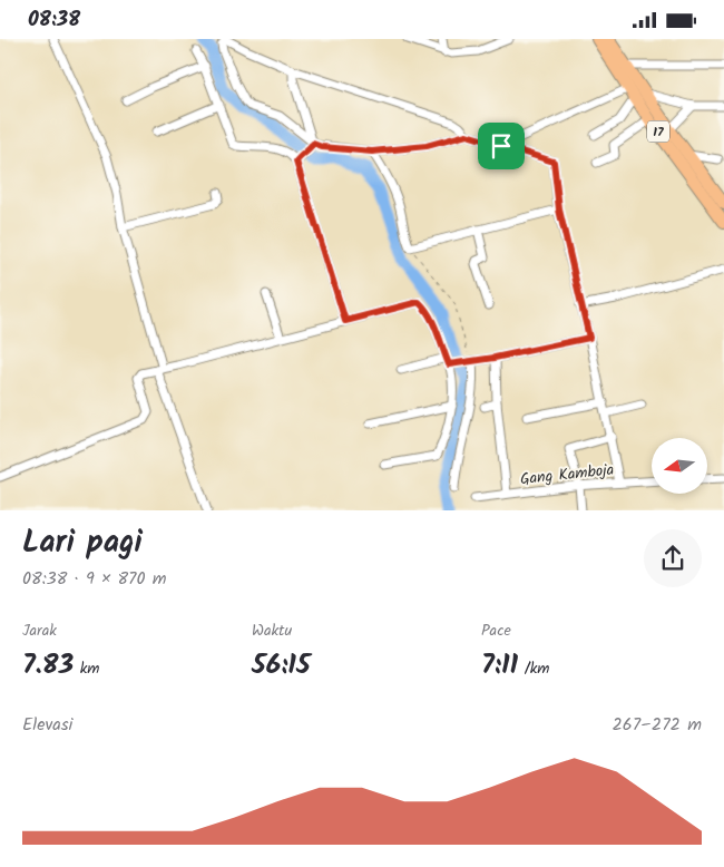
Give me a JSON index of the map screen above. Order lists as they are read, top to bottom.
{
  "streets": {
    "highway": ["17"],
    "street": ["Gang Kamboja"]
  },
  "north": "left",
  "page": {
    "status": "08:38",
    "heading": ["Lari pagi", "08:38 · 9 × 870 m"],
    "stats": [
      ["Jarak", "7.83 km"],
      ["Waktu", "56:15"],
      ["Pace", "7:11 /km"]
    ],
    "chart": ["Elevasi", "267–272 m"]
  }
}
